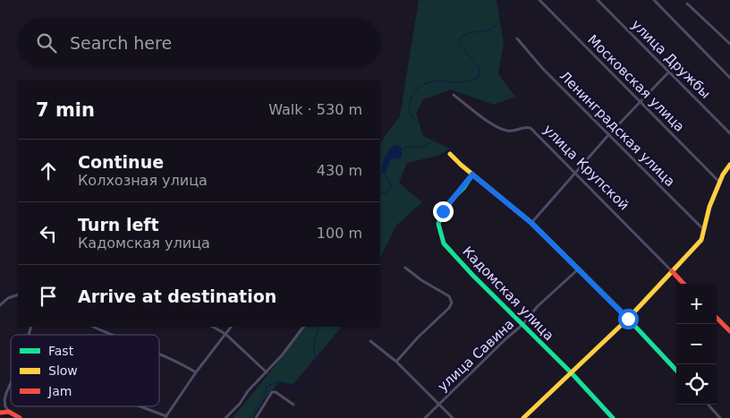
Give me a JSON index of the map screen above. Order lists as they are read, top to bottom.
{
  "streets": {
    "street": [
      "улица Дружбы",
      "Московская улица",
      "Ленинградская улица",
      "улица Крупской",
      "Кадомская улица",
      "улица Савина"
    ]
  },
  "crossings": [
    ["Кадомская улица", "улица Савина"]
  ],
  "legend": ["Fast", "Slow", "Jam"],
  "page": {
    "search": "Search here",
    "heading": ["7 min", "Walk · 530 m"],
    "list": [
      ["Continue", "Колхозная улица", "430 m"],
      ["Turn left", "Кадомская улица", "100 m"],
      "Arrive at destination"
    ],
    "map_buttons": ["+", "−"]
  }
}
